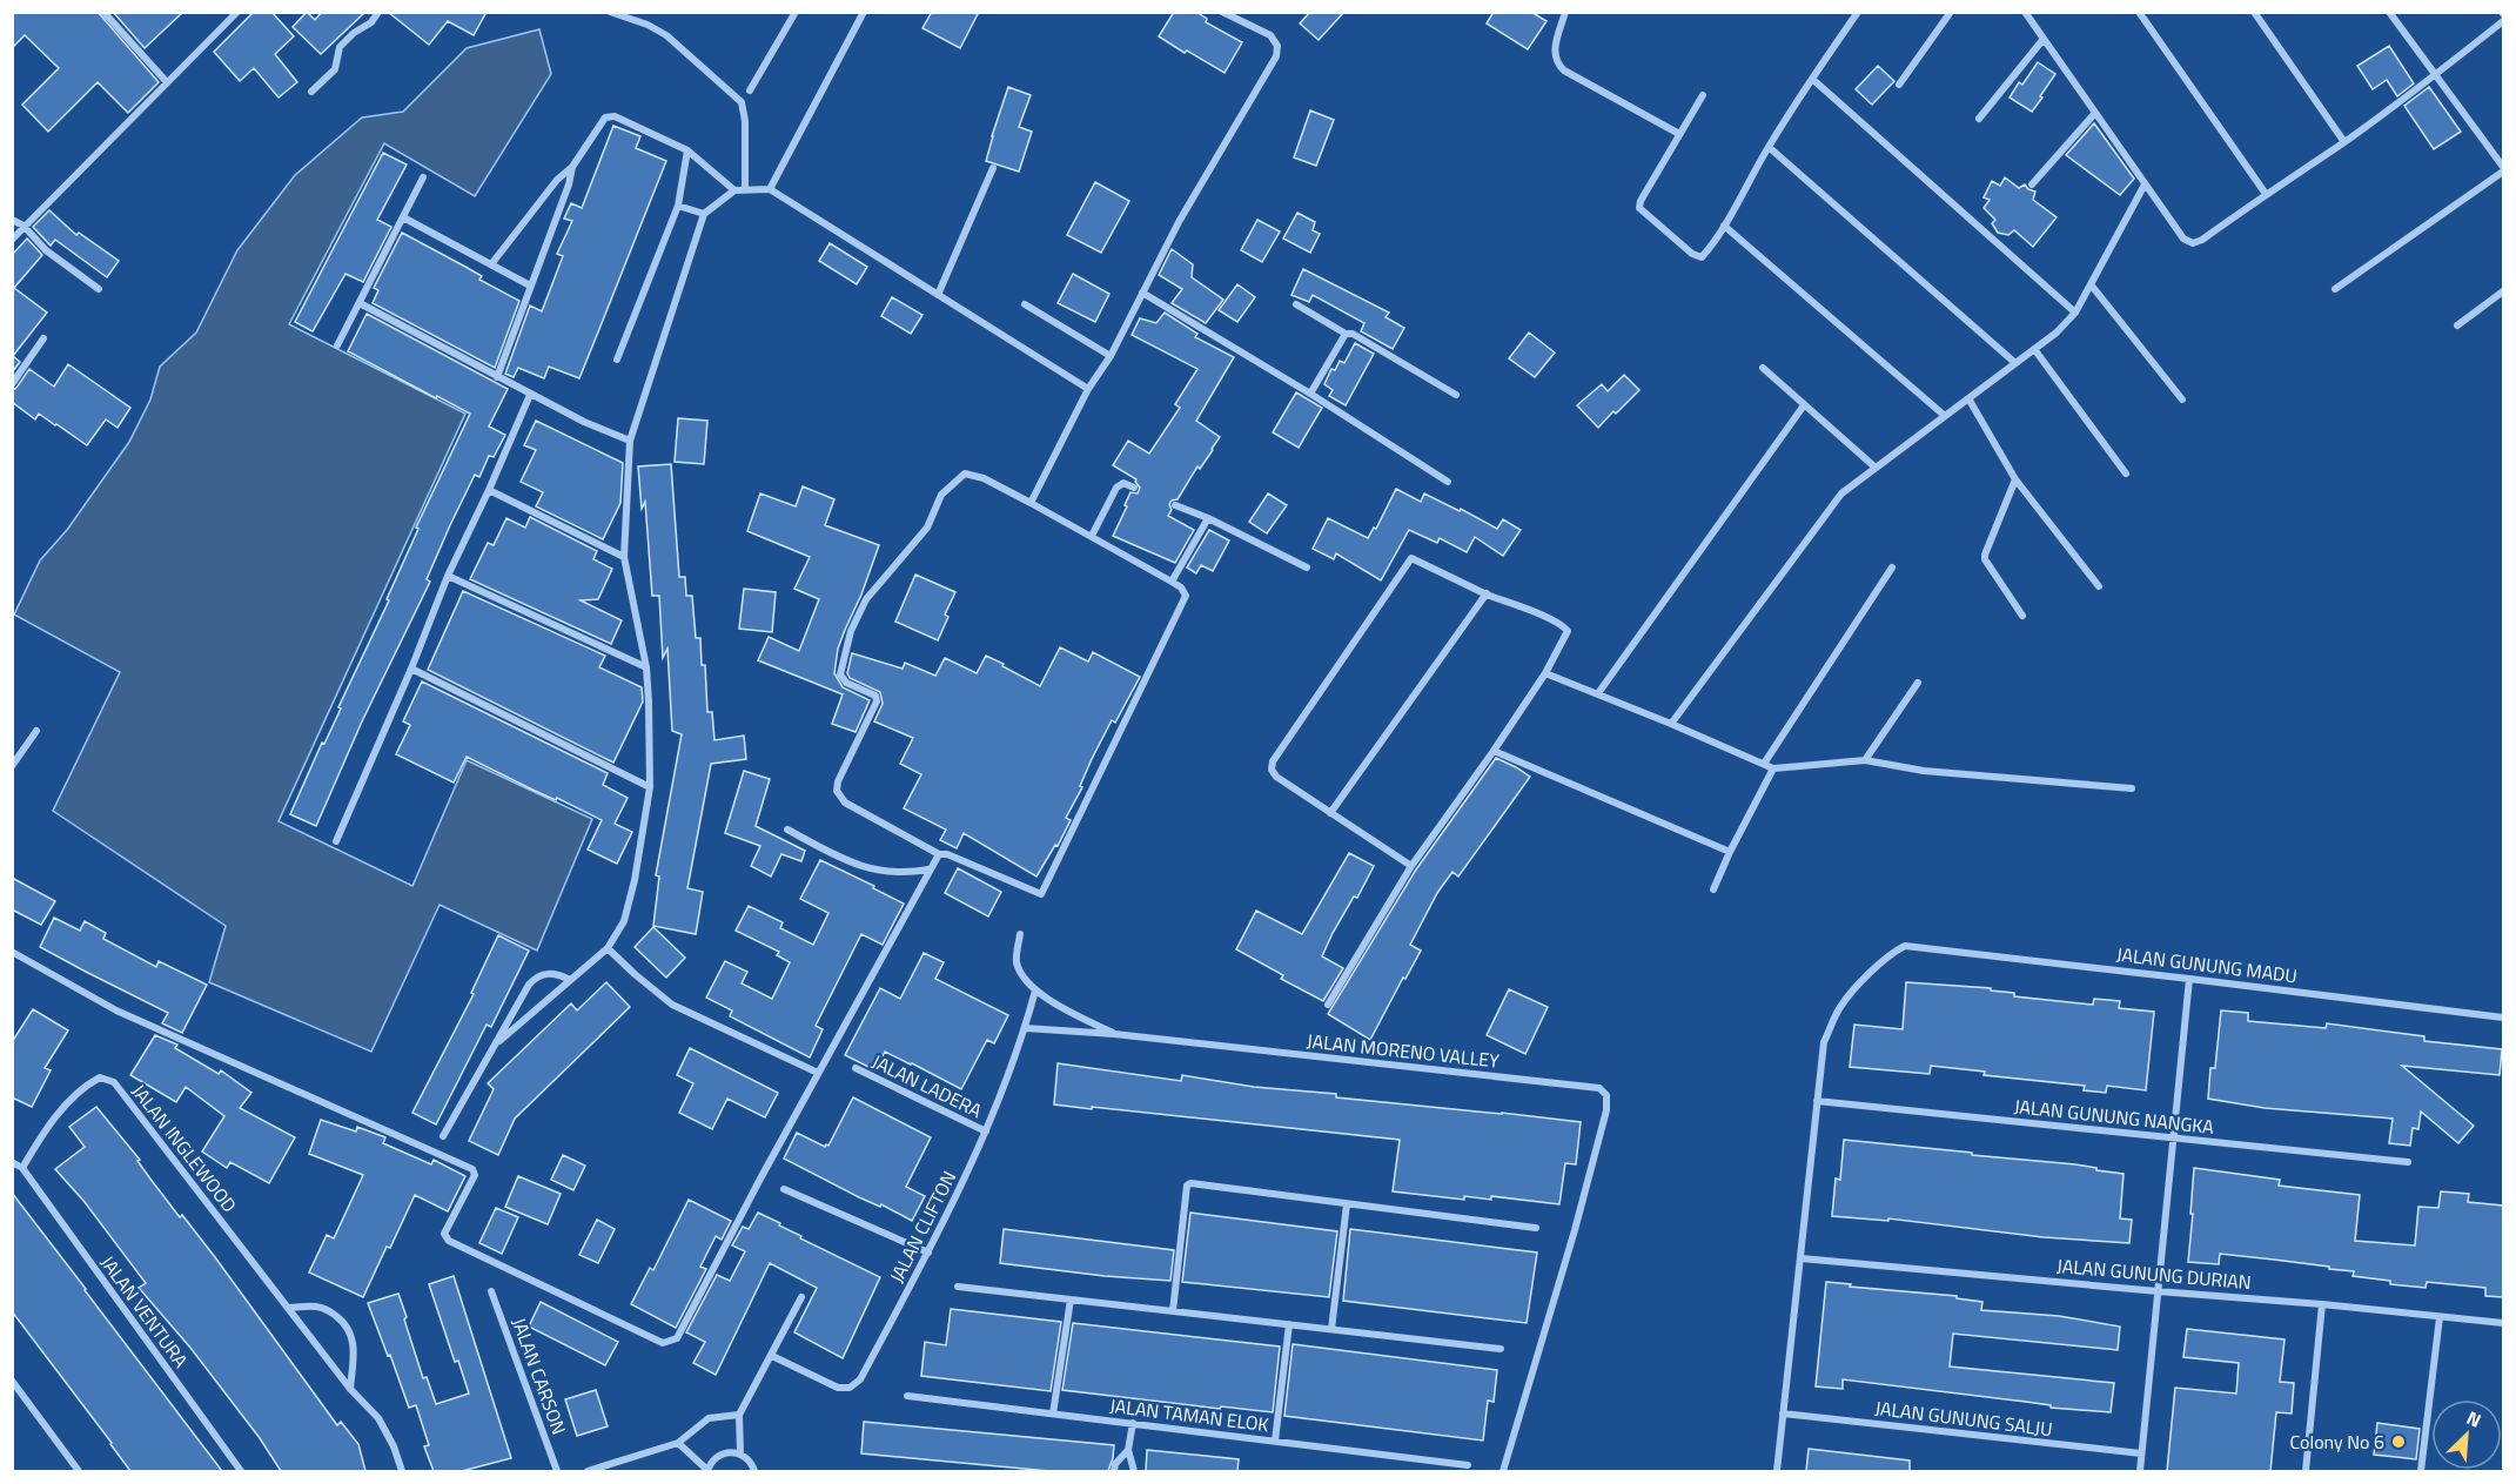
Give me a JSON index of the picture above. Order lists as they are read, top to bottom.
{
  "streets": {
    "street": [
      "JALAN GUNUNG MADU",
      "JALAN MORENO VALLEY",
      "JALAN LADERA",
      "JALAN GUNUNG NANGKA",
      "JALAN INGLEWOOD",
      "JALAN CLIFTON",
      "JALAN GUNUNG DURIAN",
      "JALAN VENTURA",
      "JALAN CARSON",
      "JALAN TAMAN ELOK",
      "JALAN GUNUNG SALJU"
    ]
  },
  "crossings": [
    ["JALAN GUNUNG MADU", "JALAN GUNUNG NANGKA"],
    ["JALAN MORENO VALLEY", "JALAN CLIFTON"],
    ["JALAN LADERA", "JALAN CLIFTON"],
    ["JALAN INGLEWOOD", "JALAN VENTURA"]
  ],
  "places": ["Colony No 6"],
  "north": "top right"
}
